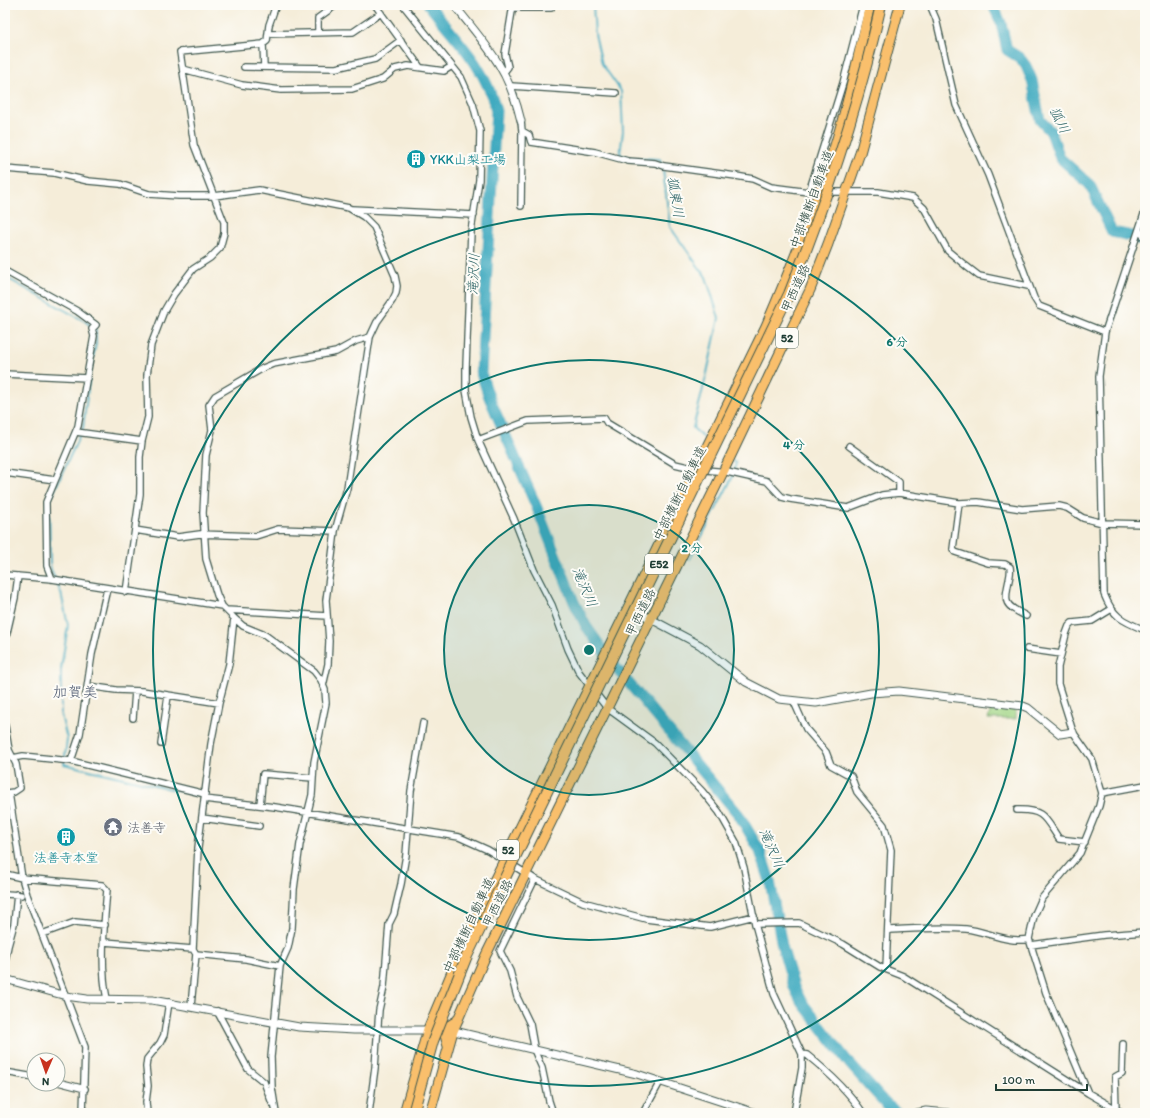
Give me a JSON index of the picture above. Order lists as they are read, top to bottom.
{
  "streets": {
    "highway": [
      "中部横断自動車道",
      "甲西道路",
      "52",
      "E52"
    ]
  },
  "districts": ["加賀美"],
  "water": ["狐川", "狐東川", "滝沢川"],
  "places": {
    "building": ["YKK山梨工場", "法善寺本堂"],
    "temple": ["法善寺"]
  },
  "scale_bar": "100 m",
  "north": "bottom",
  "rings": ["6 分", "4 分", "2 分"]
}
